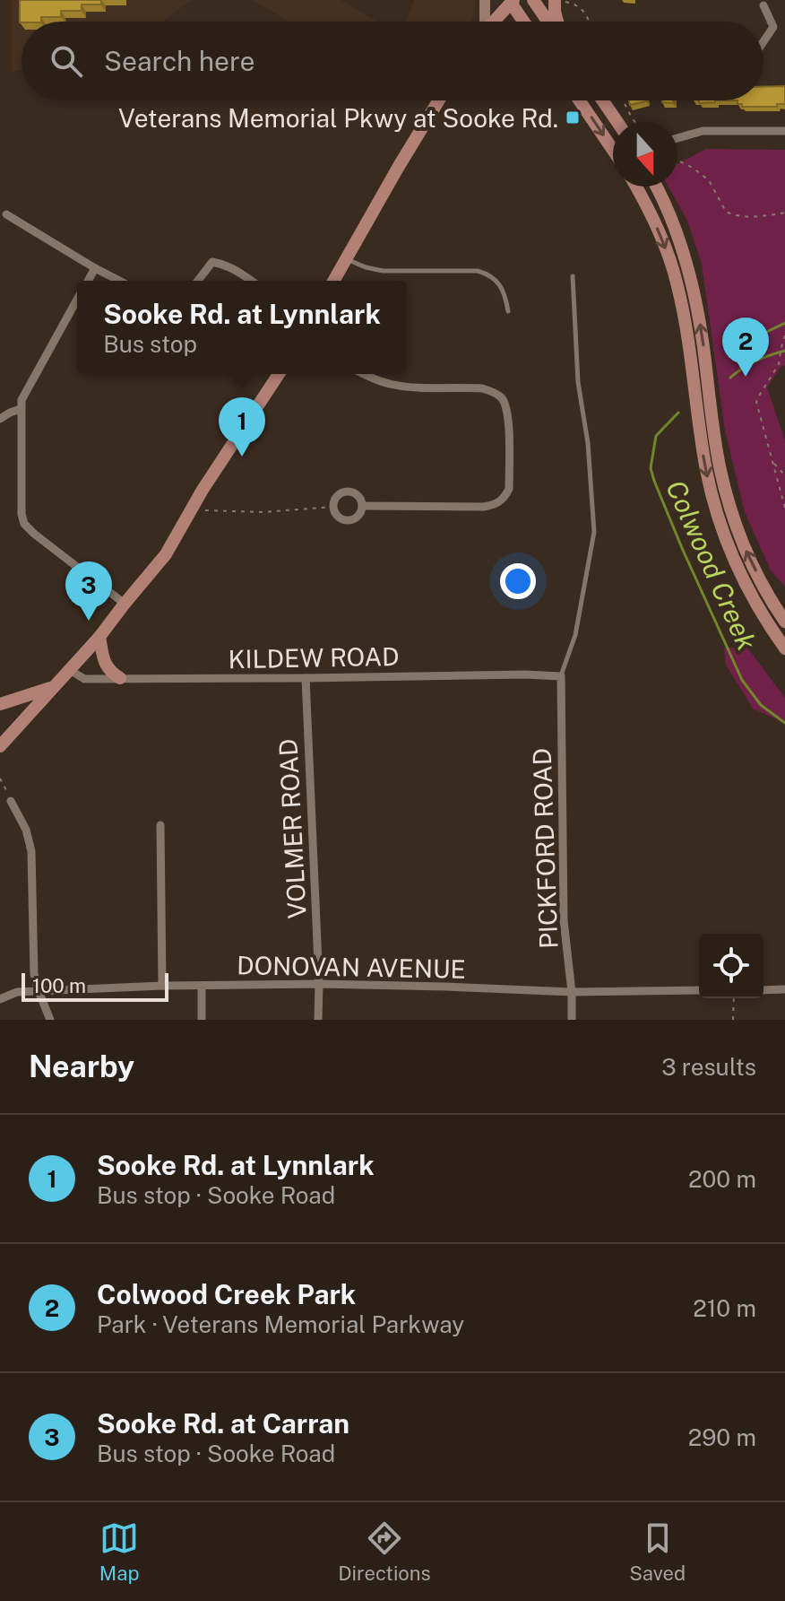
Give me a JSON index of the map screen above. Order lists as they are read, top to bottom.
{
  "streets": {
    "street": [
      "KILDEW ROAD",
      "VOLMER ROAD",
      "PICKFORD ROAD",
      "DONOVAN AVENUE"
    ]
  },
  "crossings": [
    ["KILDEW ROAD", "VOLMER ROAD"],
    ["KILDEW ROAD", "PICKFORD ROAD"],
    ["VOLMER ROAD", "DONOVAN AVENUE"],
    ["PICKFORD ROAD", "DONOVAN AVENUE"]
  ],
  "water": ["Colwood Creek"],
  "places": {
    "transit": ["Veterans Memorial Pkwy at Sooke Rd."]
  },
  "scale_bar": "100 m",
  "north": "bottom",
  "page": {
    "search": "Search here",
    "popup": ["Sooke Rd. at Lynnlark", "Bus stop"],
    "pins": ["2", "1", "3"],
    "scale": "100 m",
    "heading": ["Nearby", "3 results"],
    "list": [
      {
        "mark": "1",
        "name": "Sooke Rd. at Lynnlark",
        "note": "Bus stop · Sooke Road",
        "value": "200 m"
      },
      {
        "mark": "2",
        "name": "Colwood Creek Park",
        "note": "Park · Veterans Memorial Parkway",
        "value": "210 m"
      },
      {
        "mark": "3",
        "name": "Sooke Rd. at Carran",
        "note": "Bus stop · Sooke Road",
        "value": "290 m"
      }
    ],
    "nav": ["Map", "Directions", "Saved"]
  }
}
